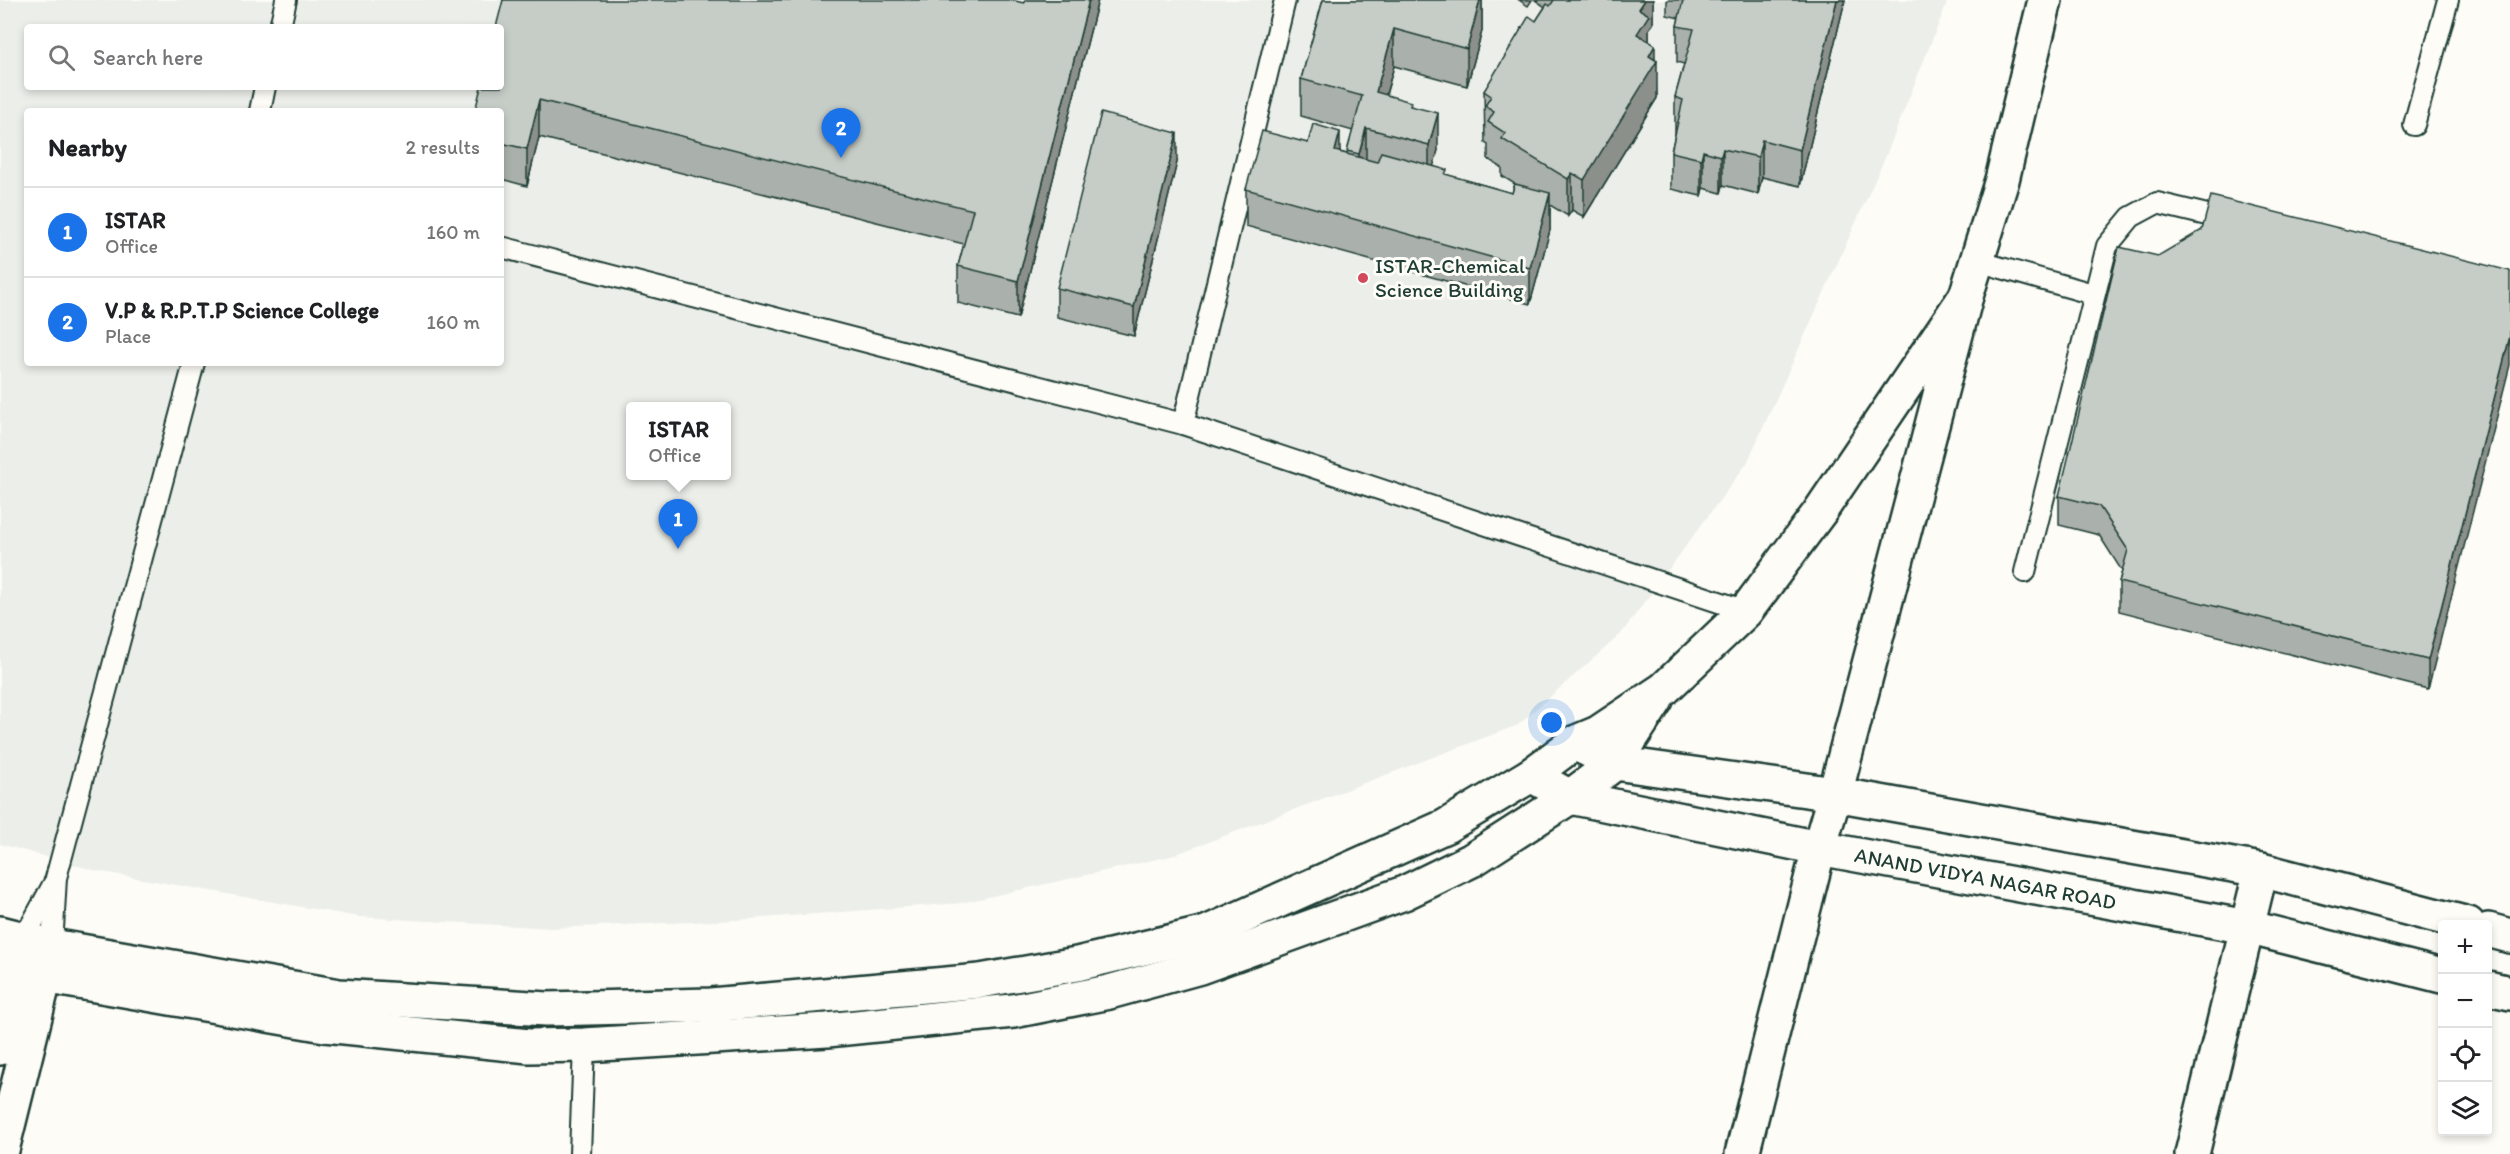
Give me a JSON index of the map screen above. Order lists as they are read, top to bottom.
{
  "streets": {
    "main road": ["ANAND VIDYA NAGAR ROAD"]
  },
  "places": ["ISTAR-Chemical Science Building"],
  "page": {
    "search": "Search here",
    "pins": ["2", "1"],
    "heading": ["Nearby", "2 results"],
    "list": [
      {
        "mark": "1",
        "name": "ISTAR",
        "note": "Office",
        "value": "160 m"
      },
      {
        "mark": "2",
        "name": "V.P & R.P.T.P Science College",
        "note": "Place",
        "value": "160 m"
      }
    ],
    "popup": ["ISTAR", "Office"],
    "map_buttons": ["+", "−"]
  }
}
